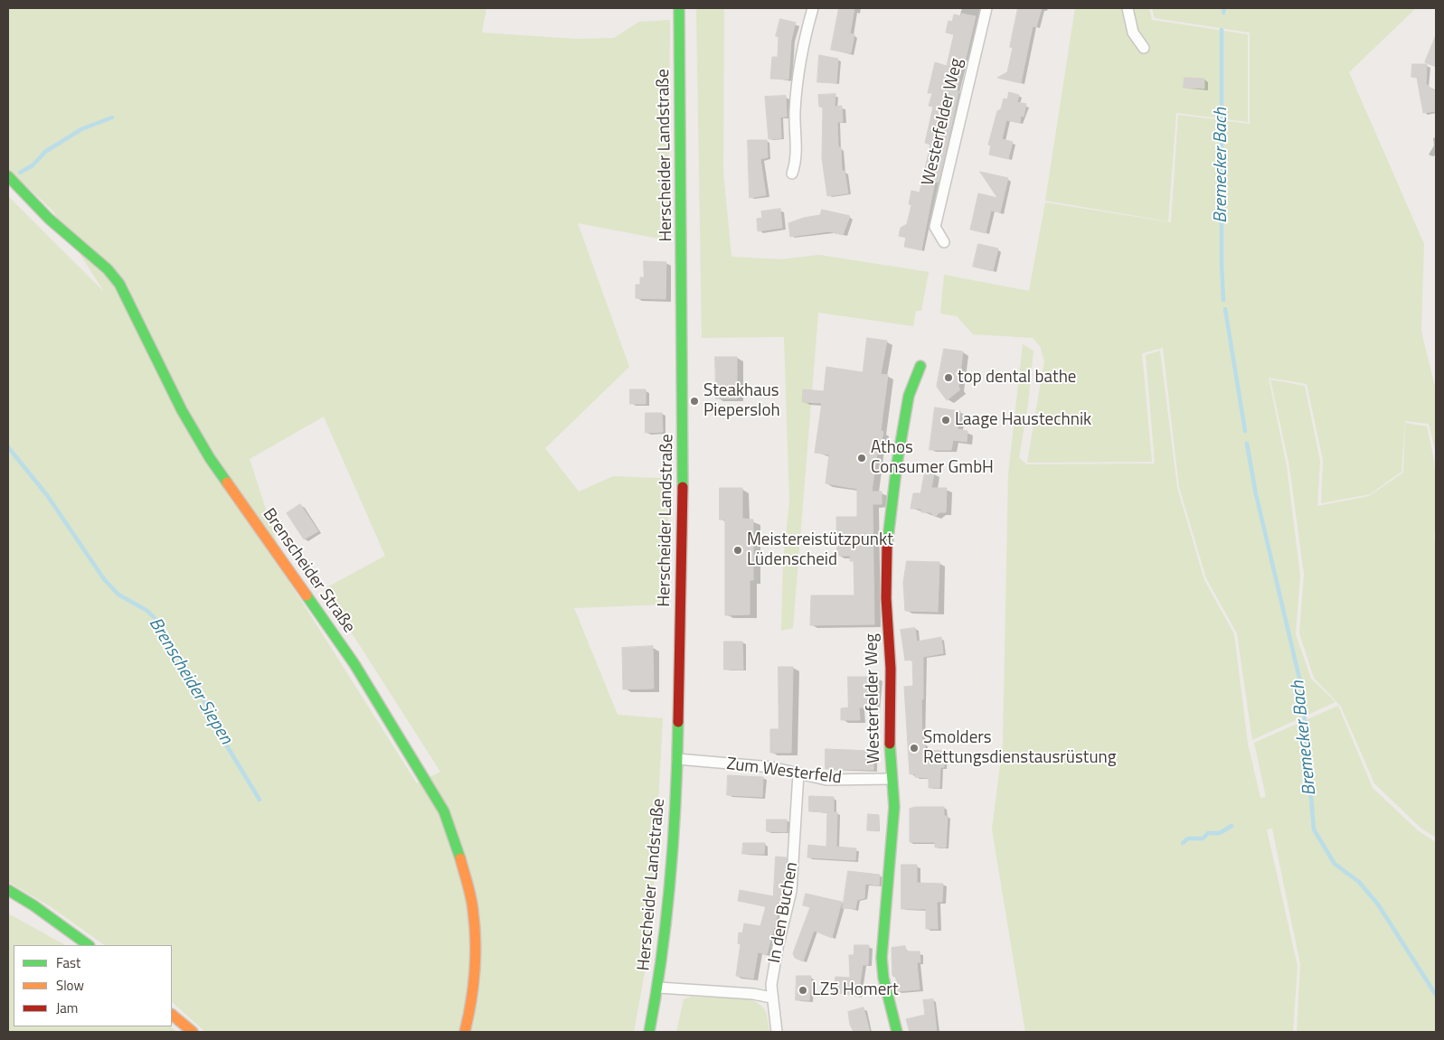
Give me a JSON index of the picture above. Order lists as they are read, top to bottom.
{
  "streets": {
    "street": [
      "Westerfelder Weg",
      "Herscheider Landstraße",
      "Brenscheider Straße",
      "Zum Westerfeld",
      "In den Buchen"
    ]
  },
  "crossings": [
    ["Westerfelder Weg", "Zum Westerfeld"],
    ["Herscheider Landstraße", "Zum Westerfeld"],
    ["Zum Westerfeld", "In den Buchen"]
  ],
  "water": ["Bremecker Bach", "Brenscheider Siepen"],
  "places": [
    "top dental bathe",
    "Steakhaus Piepersloh",
    "Laage Haustechnik",
    "Athos Consumer GmbH",
    "Meistereistützpunkt Lüdenscheid",
    "Smolders Rettungsdienstausrüstung",
    "LZ5 Homert"
  ],
  "legend": ["Fast", "Slow", "Jam"]
}
